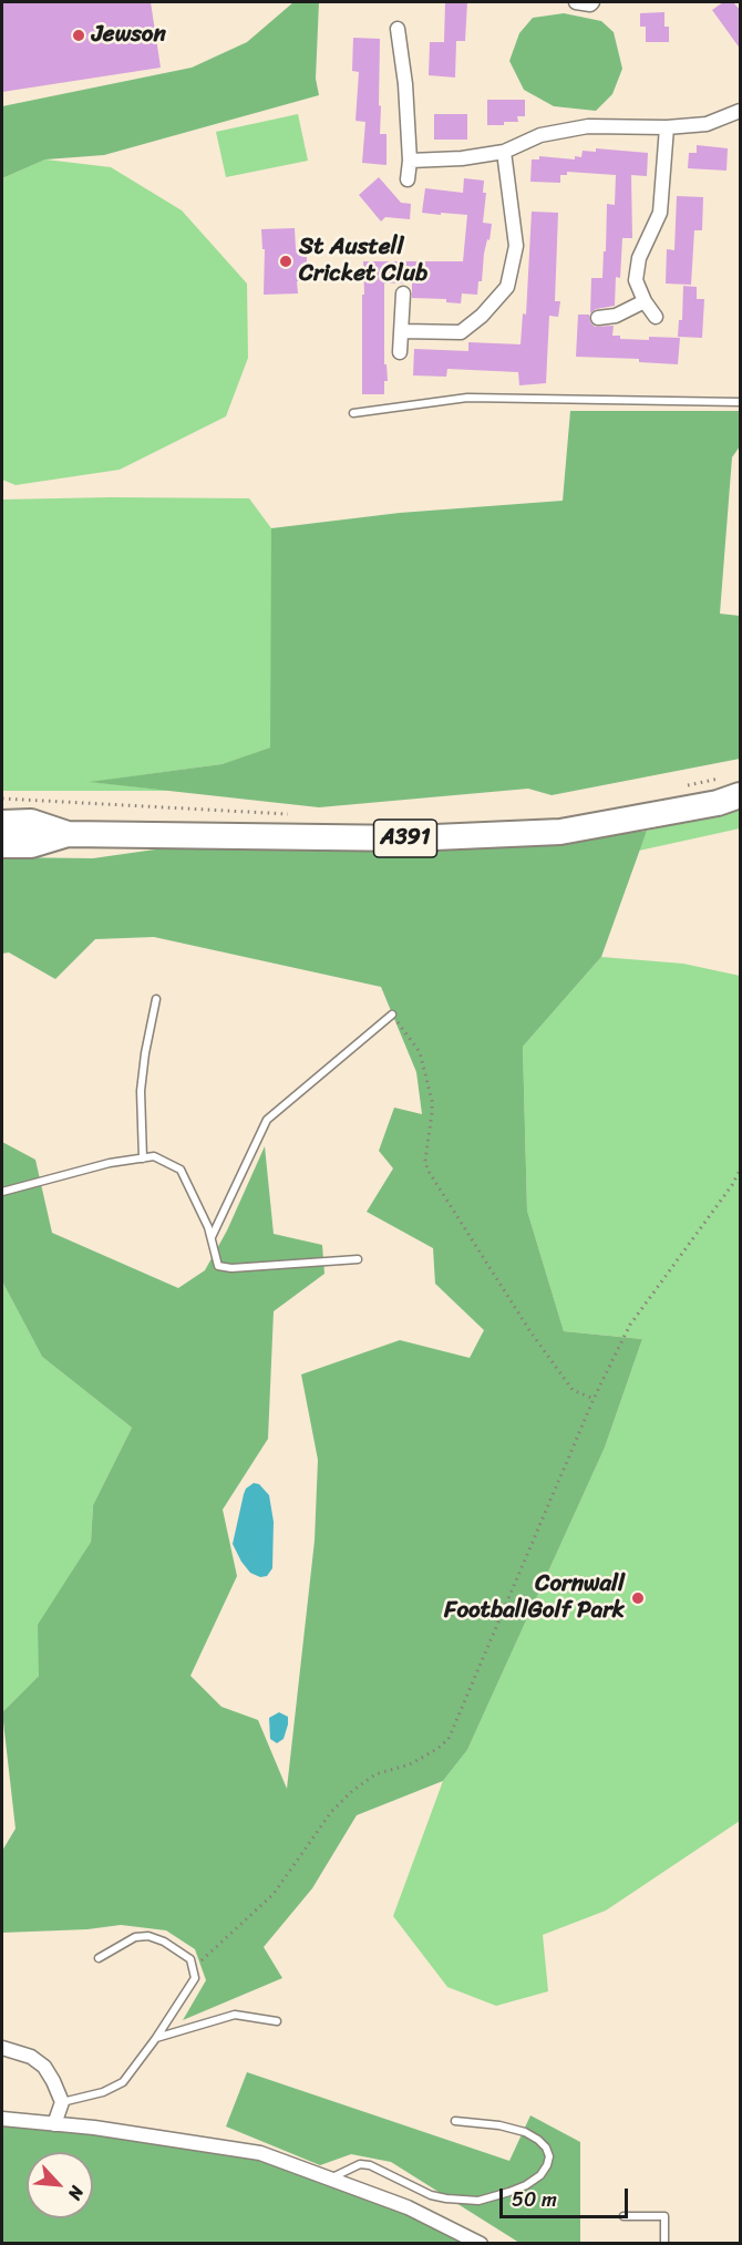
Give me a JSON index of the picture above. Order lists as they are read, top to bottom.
{
  "streets": {
    "highway": ["A391"]
  },
  "places": ["Jewson", "St Austell Cricket Club", "Cornwall FootballGolf Park"],
  "scale_bar": "50 m",
  "north": "bottom right"
}
